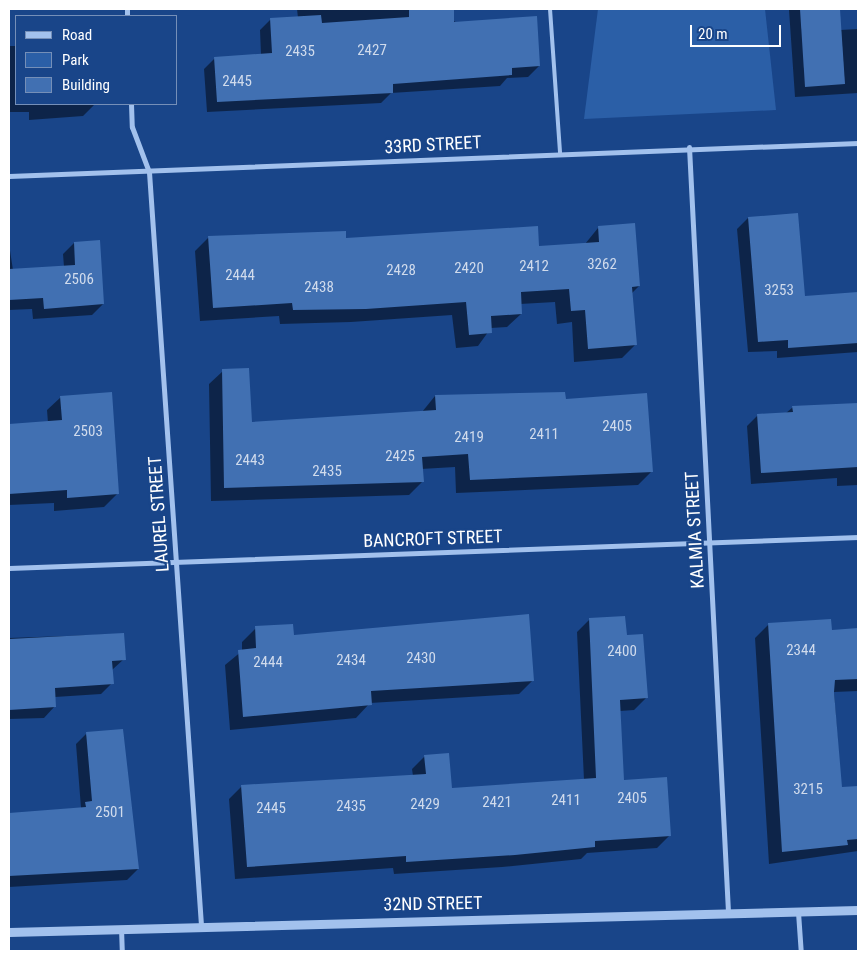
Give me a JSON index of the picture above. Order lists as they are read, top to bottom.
{
  "streets": {
    "street": [
      "33RD STREET",
      "LAUREL STREET",
      "KALMIA STREET",
      "BANCROFT STREET",
      "32ND STREET"
    ]
  },
  "crossings": [
    ["33RD STREET", "LAUREL STREET"],
    ["33RD STREET", "KALMIA STREET"],
    ["LAUREL STREET", "BANCROFT STREET"],
    ["LAUREL STREET", "32ND STREET"],
    ["KALMIA STREET", "BANCROFT STREET"],
    ["KALMIA STREET", "32ND STREET"]
  ],
  "house_numbers": [
    "2427",
    "2435",
    "2445",
    "3262",
    "2412",
    "2420",
    "2428",
    "2444",
    "2506",
    "2438",
    "3253",
    "2405",
    "2503",
    "2411",
    "2419",
    "2425",
    "2443",
    "2435",
    "2344",
    "2400",
    "2430",
    "2434",
    "2444",
    "3215",
    "2405",
    "2411",
    "2421",
    "2429",
    "2435",
    "2445",
    "2501"
  ],
  "legend": ["Road", "Park", "Building"],
  "scale_bar": "20 m"
}
